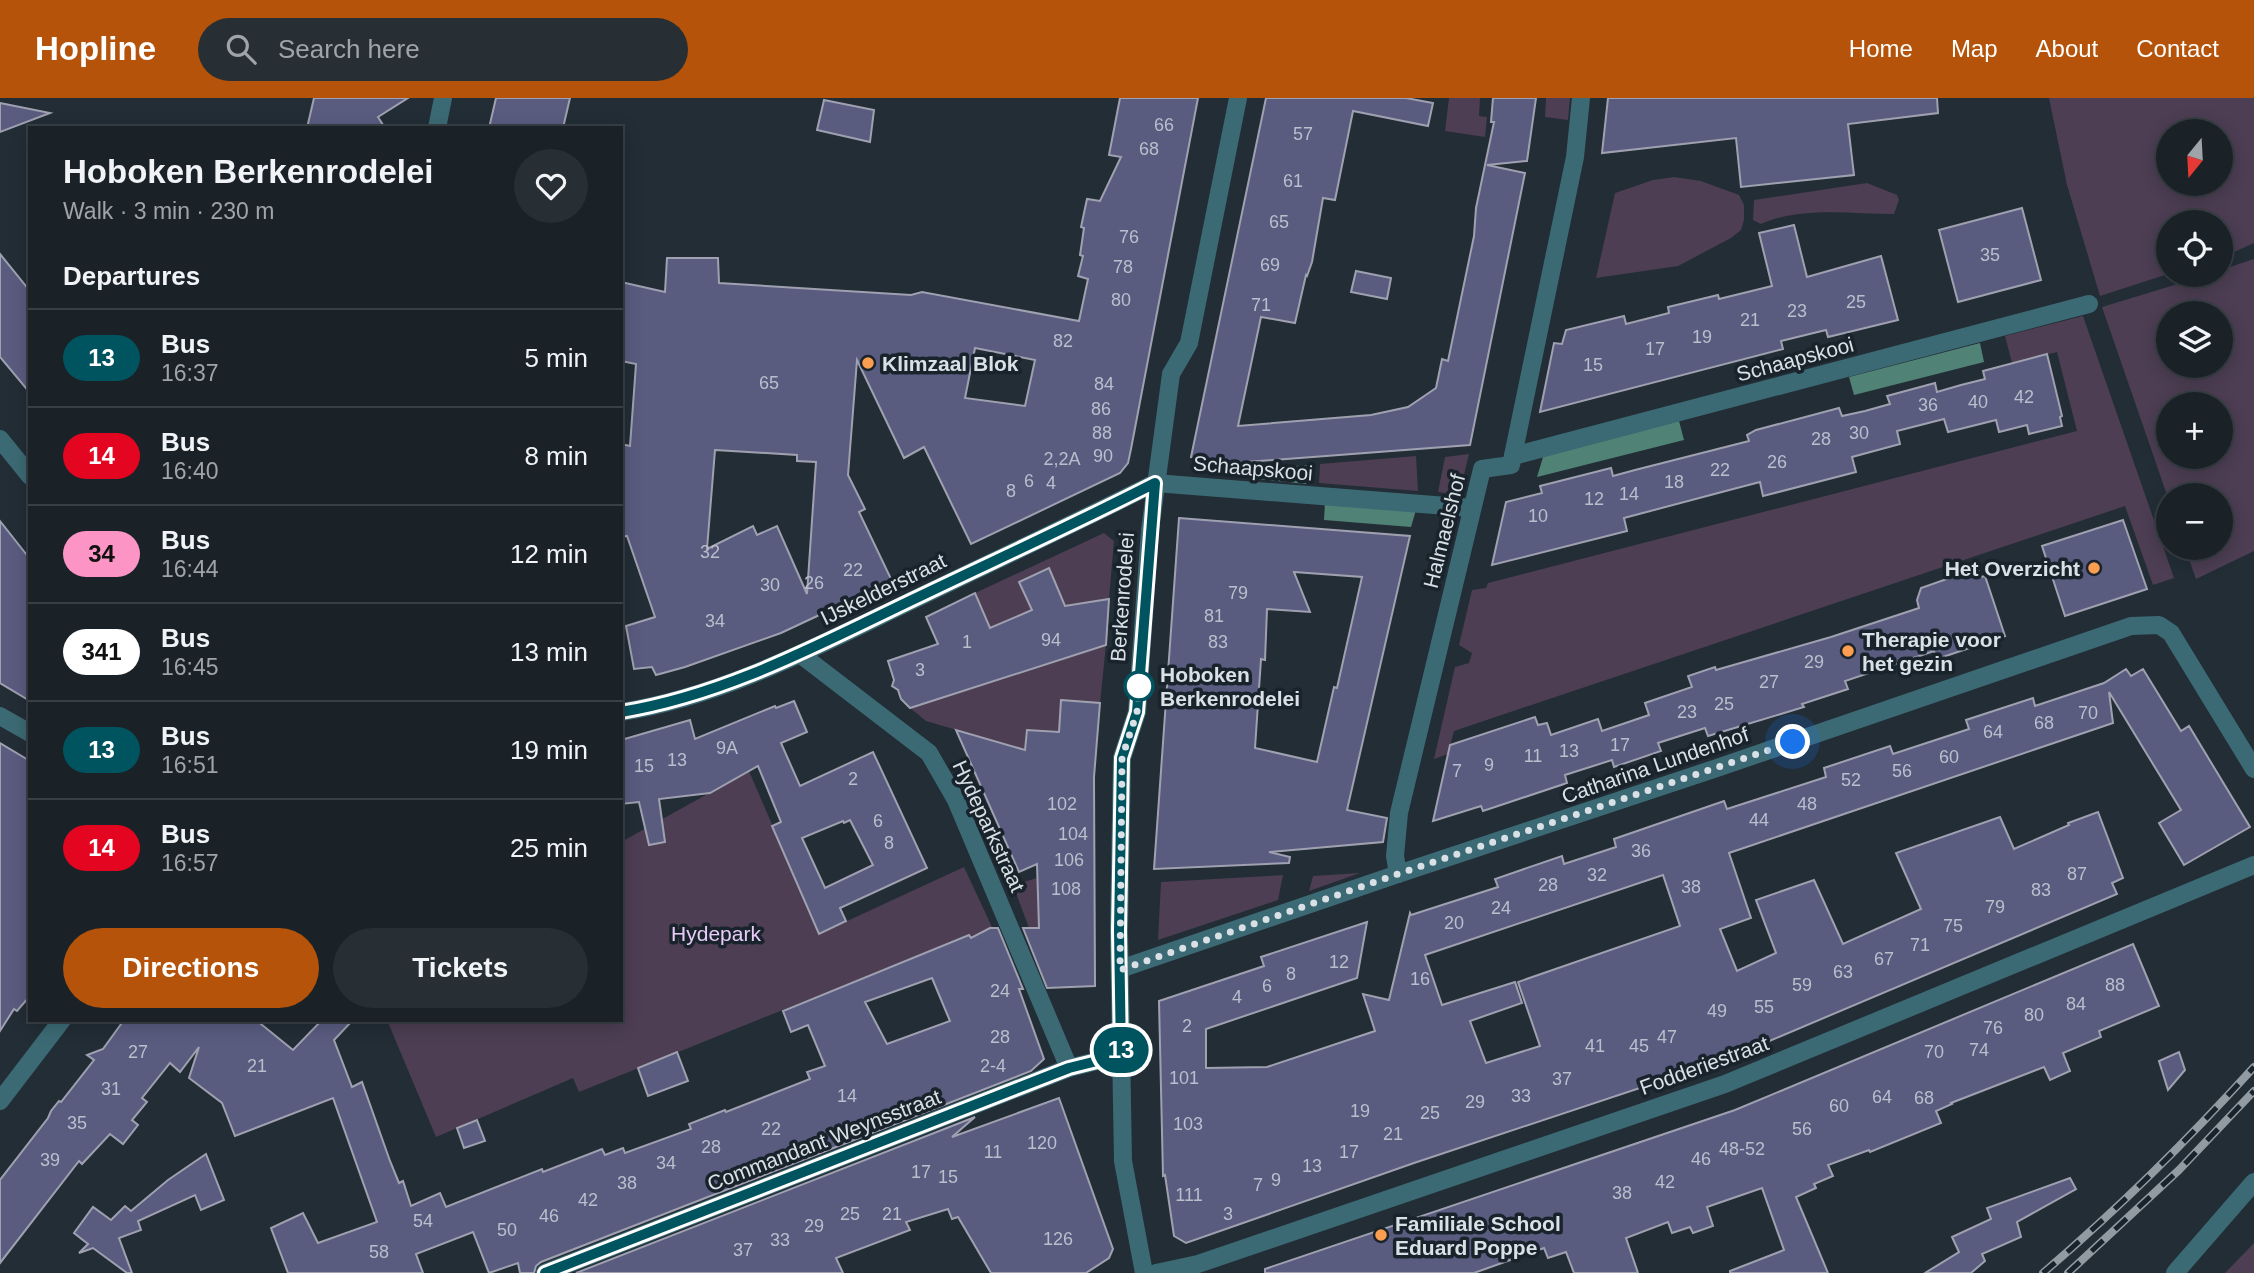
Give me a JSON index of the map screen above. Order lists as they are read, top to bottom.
{
  "streets": {
    "street": [
      "Schaapskooi",
      "Halmaelshof",
      "IJskelderstraat",
      "Berkenrodelei",
      "Catharina Lundenhof",
      "Hydeparkstraat",
      "Fodderiestraat",
      "Commandant Weynsstraat"
    ]
  },
  "crossings": [
    ["Schaapskooi", "Halmaelshof"],
    ["Schaapskooi", "IJskelderstraat"],
    ["Schaapskooi", "Berkenrodelei"],
    ["Halmaelshof", "Catharina Lundenhof"],
    ["IJskelderstraat", "Berkenrodelei"],
    ["IJskelderstraat", "Hydeparkstraat"],
    ["Berkenrodelei", "Catharina Lundenhof"],
    ["Berkenrodelei", "Commandant Weynsstraat"],
    ["Hydeparkstraat", "Commandant Weynsstraat"]
  ],
  "parks": ["Hydepark"],
  "places": [
    "Klimzaal Blok",
    "Het Overzicht",
    "Therapie voor het gezin",
    "Hoboken Berkenrodelei",
    "Familiale School Eduard Poppe"
  ],
  "lines": ["bus line 13"],
  "house_numbers": [
    "66",
    "57",
    "68",
    "61",
    "65",
    "76",
    "35",
    "69",
    "78",
    "80",
    "25",
    "71",
    "23",
    "21",
    "19",
    "82",
    "17",
    "15",
    "65",
    "84",
    "42",
    "40",
    "36",
    "86",
    "88",
    "30",
    "28",
    "90",
    "2,2A",
    "26",
    "22",
    "6",
    "18",
    "4",
    "8",
    "14",
    "12",
    "10",
    "32",
    "22",
    "26",
    "30",
    "79",
    "81",
    "34",
    "94",
    "1",
    "83",
    "29",
    "3",
    "27",
    "25",
    "23",
    "70",
    "68",
    "64",
    "17",
    "9A",
    "13",
    "11",
    "60",
    "13",
    "9",
    "15",
    "7",
    "56",
    "2",
    "52",
    "102",
    "48",
    "44",
    "6",
    "104",
    "8",
    "36",
    "106",
    "87",
    "32",
    "28",
    "38",
    "108",
    "83",
    "79",
    "24",
    "20",
    "75",
    "71",
    "67",
    "12",
    "63",
    "8",
    "16",
    "59",
    "88",
    "6",
    "24",
    "4",
    "84",
    "55",
    "49",
    "80",
    "2",
    "76",
    "28",
    "47",
    "41",
    "45",
    "74",
    "27",
    "70",
    "21",
    "2-4",
    "101",
    "37",
    "31",
    "14",
    "33",
    "64",
    "68",
    "29",
    "60",
    "19",
    "25",
    "35",
    "103",
    "22",
    "56",
    "21",
    "120",
    "28",
    "48-52",
    "11",
    "17",
    "46",
    "39",
    "34",
    "13",
    "17",
    "15",
    "9",
    "42",
    "38",
    "7",
    "38",
    "111",
    "42",
    "25",
    "21",
    "3",
    "46",
    "54",
    "29",
    "50",
    "126",
    "33",
    "37",
    "58"
  ],
  "north": "bottom",
  "page": {
    "header": "Hopline",
    "search": "Search here",
    "nav": [
      "Home",
      "Map",
      "About",
      "Contact"
    ],
    "on_map": "13",
    "map_buttons": ["+", "−"],
    "heading": [
      ["Hoboken Berkenrodelei", "Walk · 3 min · 230 m"],
      "Departures"
    ],
    "list": [
      {
        "mark": "13",
        "name": "Bus",
        "note": "16:37",
        "value": "5 min"
      },
      {
        "mark": "14",
        "name": "Bus",
        "note": "16:40",
        "value": "8 min"
      },
      {
        "mark": "34",
        "name": "Bus",
        "note": "16:44",
        "value": "12 min"
      },
      {
        "mark": "341",
        "name": "Bus",
        "note": "16:45",
        "value": "13 min"
      },
      {
        "mark": "13",
        "name": "Bus",
        "note": "16:51",
        "value": "19 min"
      },
      {
        "mark": "14",
        "name": "Bus",
        "note": "16:57",
        "value": "25 min"
      }
    ],
    "buttons": ["Directions", "Tickets"]
  }
}
